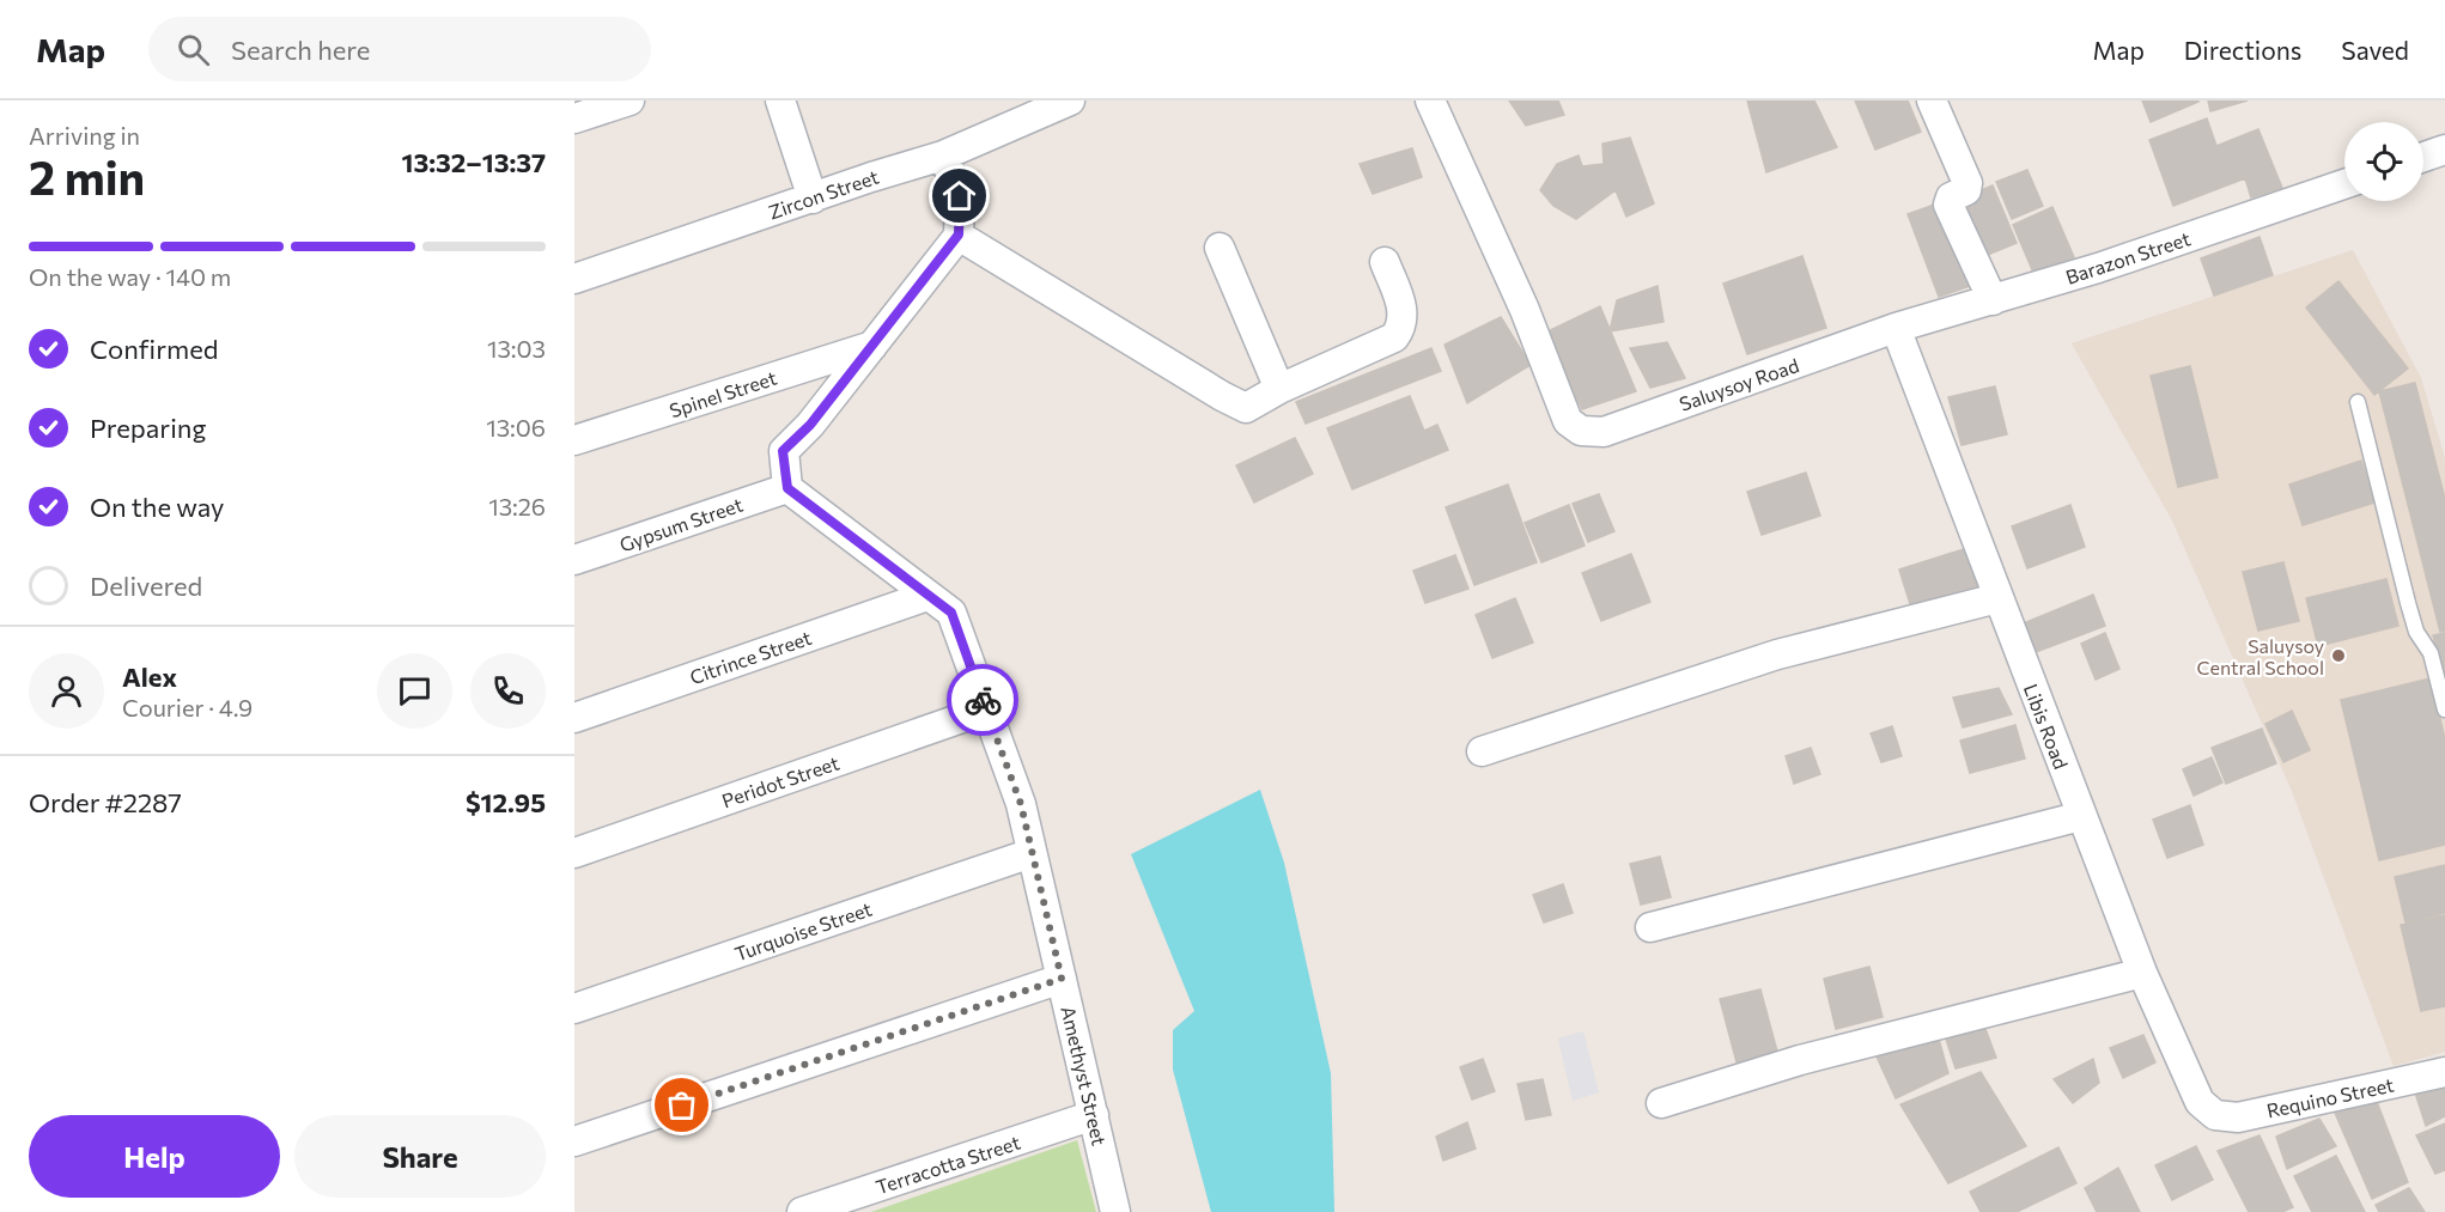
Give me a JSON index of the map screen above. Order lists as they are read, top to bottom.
{
  "streets": {
    "street": [
      "Zircon Street",
      "Barazon Street",
      "Saluysoy Road",
      "Spinel Street",
      "Gypsum Street",
      "Citrince Street",
      "Libis Road",
      "Peridot Street",
      "Turquoise Street",
      "Amethyst Street",
      "Requino Street",
      "Terracotta Street"
    ]
  },
  "crossings": [
    ["Barazon Street", "Saluysoy Road"],
    ["Barazon Street", "Libis Road"],
    ["Saluysoy Road", "Libis Road"],
    ["Gypsum Street", "Amethyst Street"],
    ["Citrince Street", "Amethyst Street"],
    ["Libis Road", "Requino Street"],
    ["Peridot Street", "Amethyst Street"],
    ["Turquoise Street", "Amethyst Street"],
    ["Amethyst Street", "Terracotta Street"]
  ],
  "places": ["Saluysoy Central School"],
  "page": {
    "header": "Map",
    "search": "Search here",
    "nav": ["Map", "Directions", "Saved"],
    "heading": ["2 min", "Arriving in", "13:32–13:37"],
    "panel": [
      "Alex",
      "Courier · 4.9",
      "Order #2287",
      "$12.95"
    ],
    "bar": "On the way · 140 m",
    "list": [
      ["Confirmed", "13:03"],
      ["Preparing", "13:06"],
      ["On the way", "13:26"],
      "Delivered"
    ],
    "buttons": ["Help", "Share"]
  }
}
